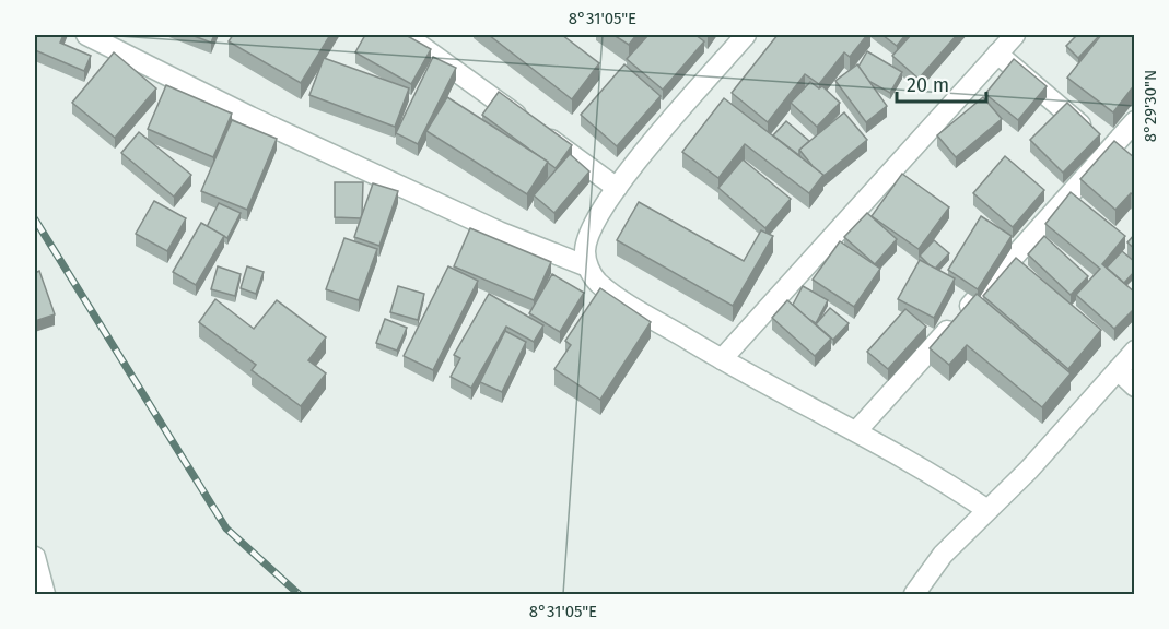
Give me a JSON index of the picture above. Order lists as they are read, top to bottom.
{
  "scale_bar": "20 m",
  "coordinates": ["8°31'05\"E", "8°29'30\"N"]
}
